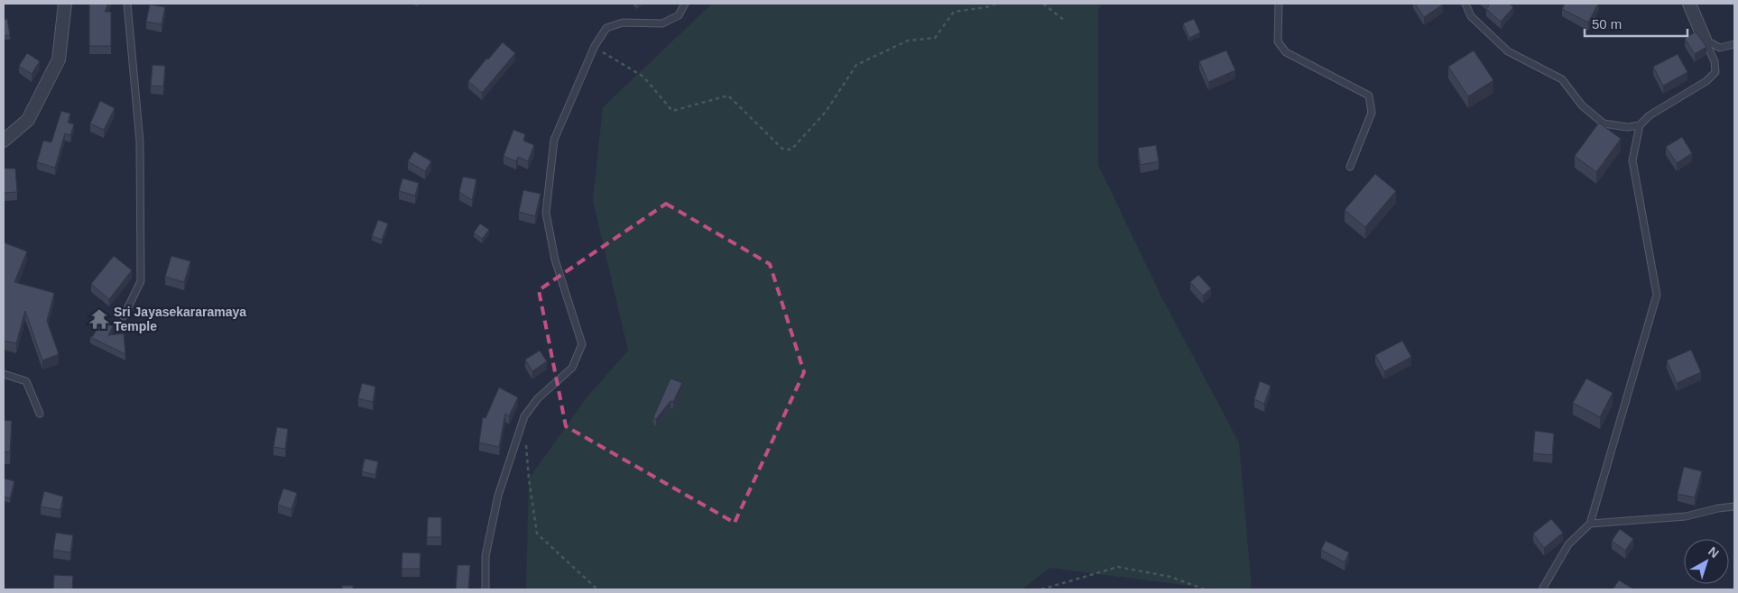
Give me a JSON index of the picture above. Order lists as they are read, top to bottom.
{
  "places": {
    "temple": ["Sri Jayasekararamaya Temple"]
  },
  "scale_bar": "50 m",
  "north": "top right"
}
